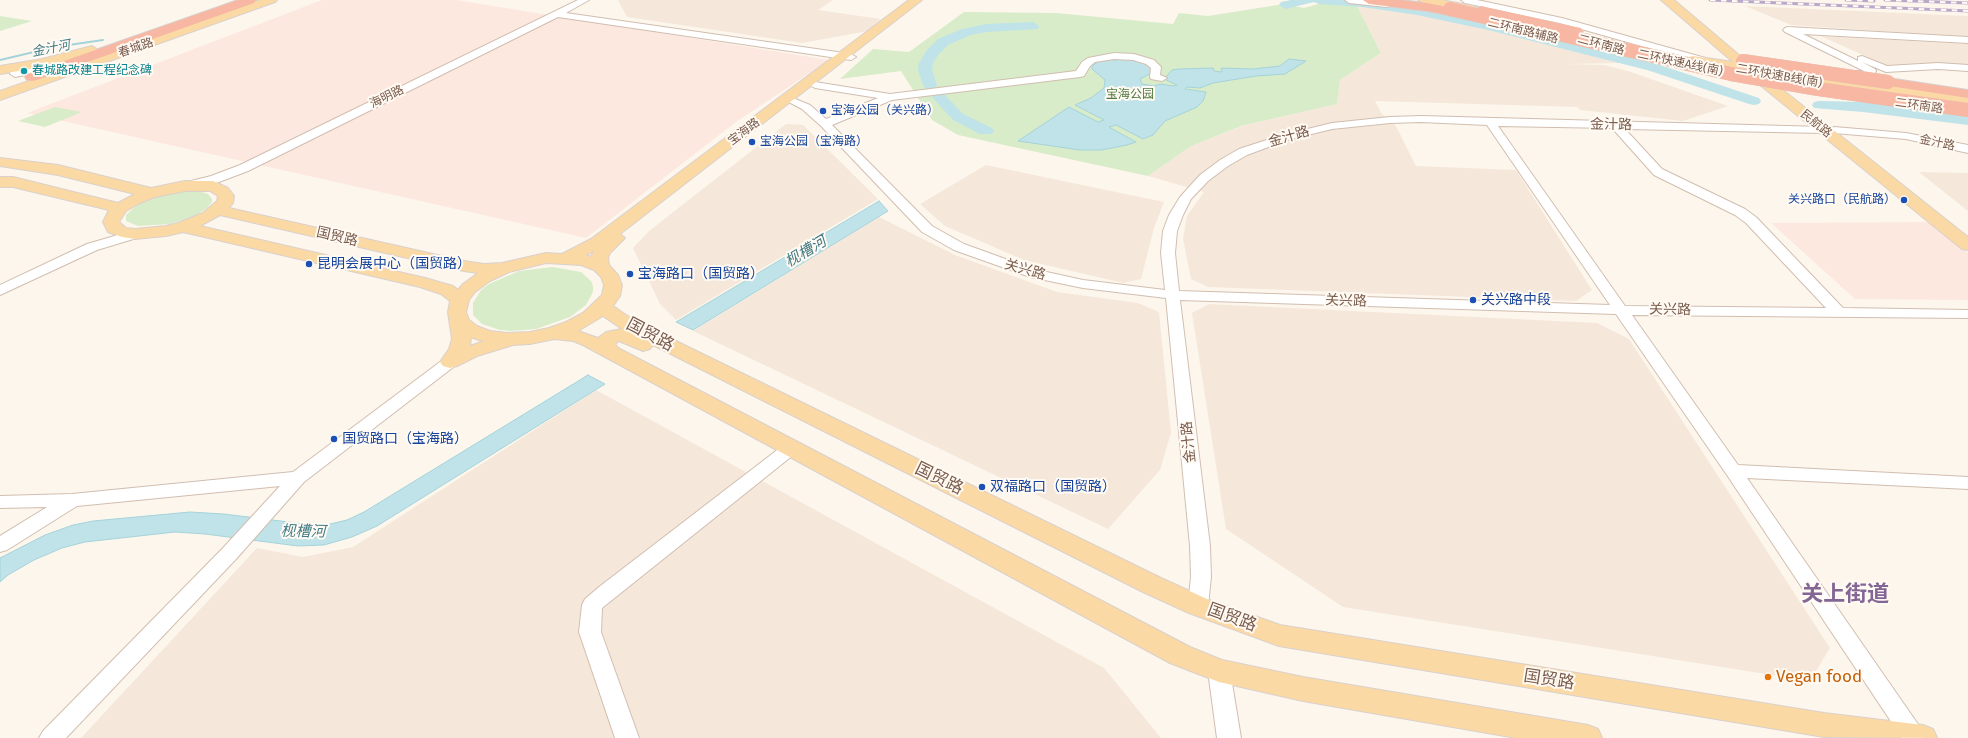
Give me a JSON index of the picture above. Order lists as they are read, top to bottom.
{
  "streets": {
    "highway": ["二环快速A线(南)", "二环快速B线(南)"],
    "main road": [
      "二环南路",
      "春城路",
      "民航路",
      "宝海路",
      "国贸路"
    ],
    "street": [
      "二环南路辅路",
      "海明路",
      "金汁路",
      "关兴路"
    ]
  },
  "crossings": [
    ["二环南路辅路", "二环南路"],
    ["二环南路辅路", "二环快速B线(南)"],
    ["二环南路辅路", "民航路"],
    ["二环南路", "二环快速A线(南)"],
    ["二环南路", "二环快速B线(南)"],
    ["二环南路", "民航路"],
    ["二环快速A线(南)", "二环快速B线(南)"],
    ["民航路", "金汁路"],
    ["金汁路", "国贸路"],
    ["金汁路", "关兴路"],
    ["宝海路", "关兴路"]
  ],
  "districts": ["关上街道"],
  "water": ["金汁河", "枧槽河"],
  "parks": ["宝海公园"],
  "places": [
    "春城路改建工程纪念碑",
    "宝海公园（关兴路）",
    "宝海公园（宝海路）",
    "关兴路口（民航路）",
    "昆明会展中心（国贸路）",
    "宝海路口（国贸路）",
    "关兴路中段",
    "国贸路口（宝海路）",
    "双福路口（国贸路）",
    "Vegan food"
  ]
}
